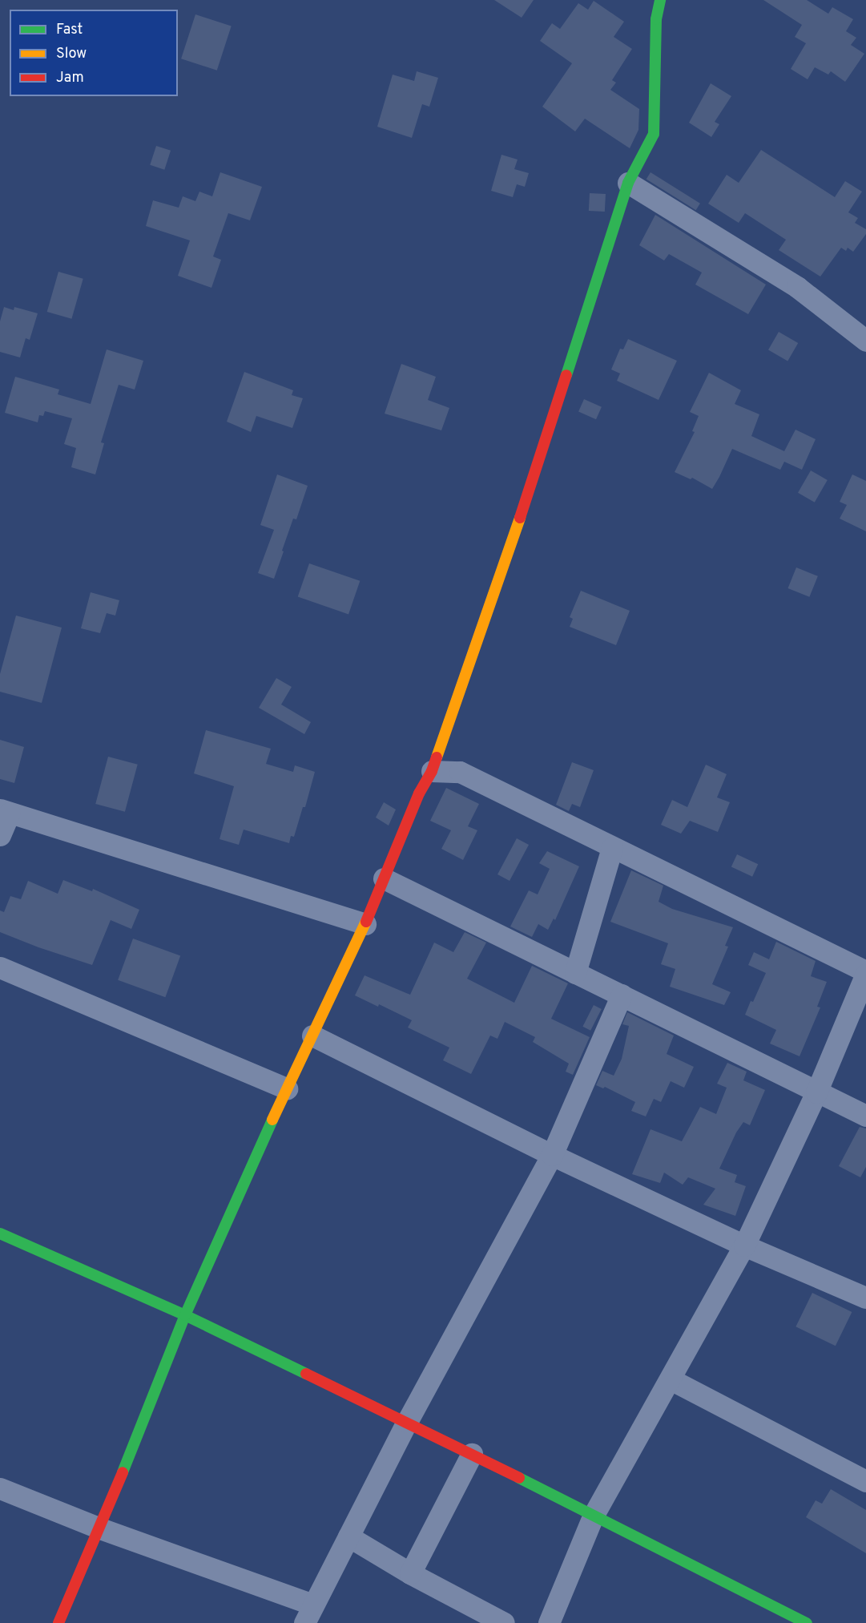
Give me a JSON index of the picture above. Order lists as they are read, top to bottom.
{
  "legend": ["Fast", "Slow", "Jam"]
}
